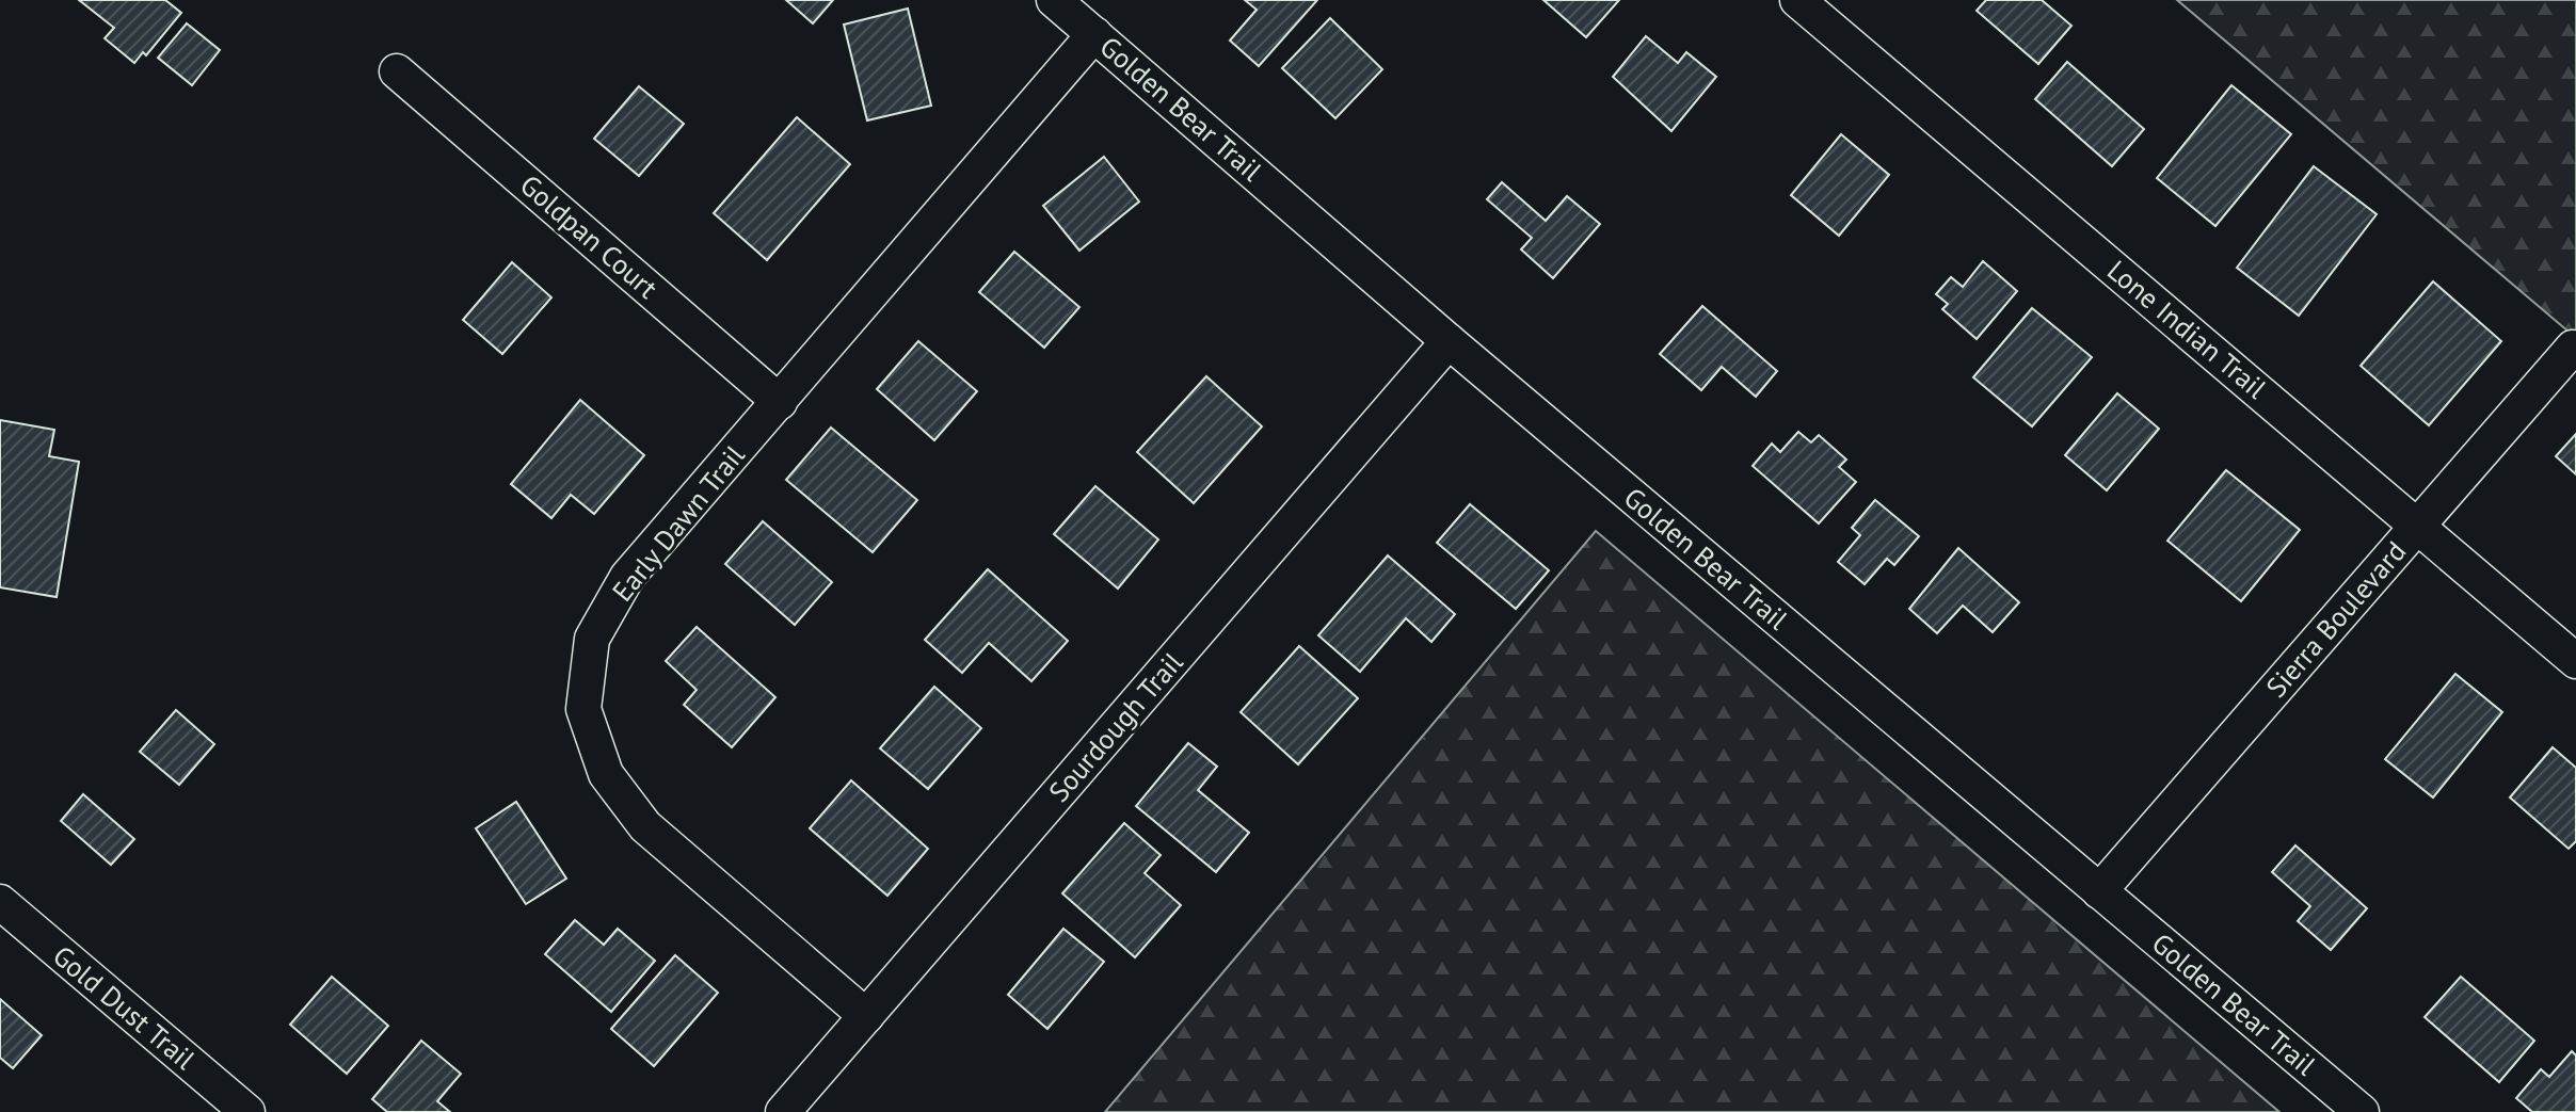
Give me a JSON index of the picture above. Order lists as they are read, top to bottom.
{
  "streets": {
    "street": [
      "Golden Bear Trail",
      "Goldpan Court",
      "Lone Indian Trail",
      "Early Dawn Trail",
      "Sierra Boulevard",
      "Sourdough Trail",
      "Gold Dust Trail"
    ]
  },
  "crossings": [
    ["Golden Bear Trail", "Early Dawn Trail"],
    ["Golden Bear Trail", "Sierra Boulevard"],
    ["Golden Bear Trail", "Sourdough Trail"],
    ["Goldpan Court", "Early Dawn Trail"],
    ["Lone Indian Trail", "Sierra Boulevard"],
    ["Early Dawn Trail", "Sourdough Trail"]
  ]
}
